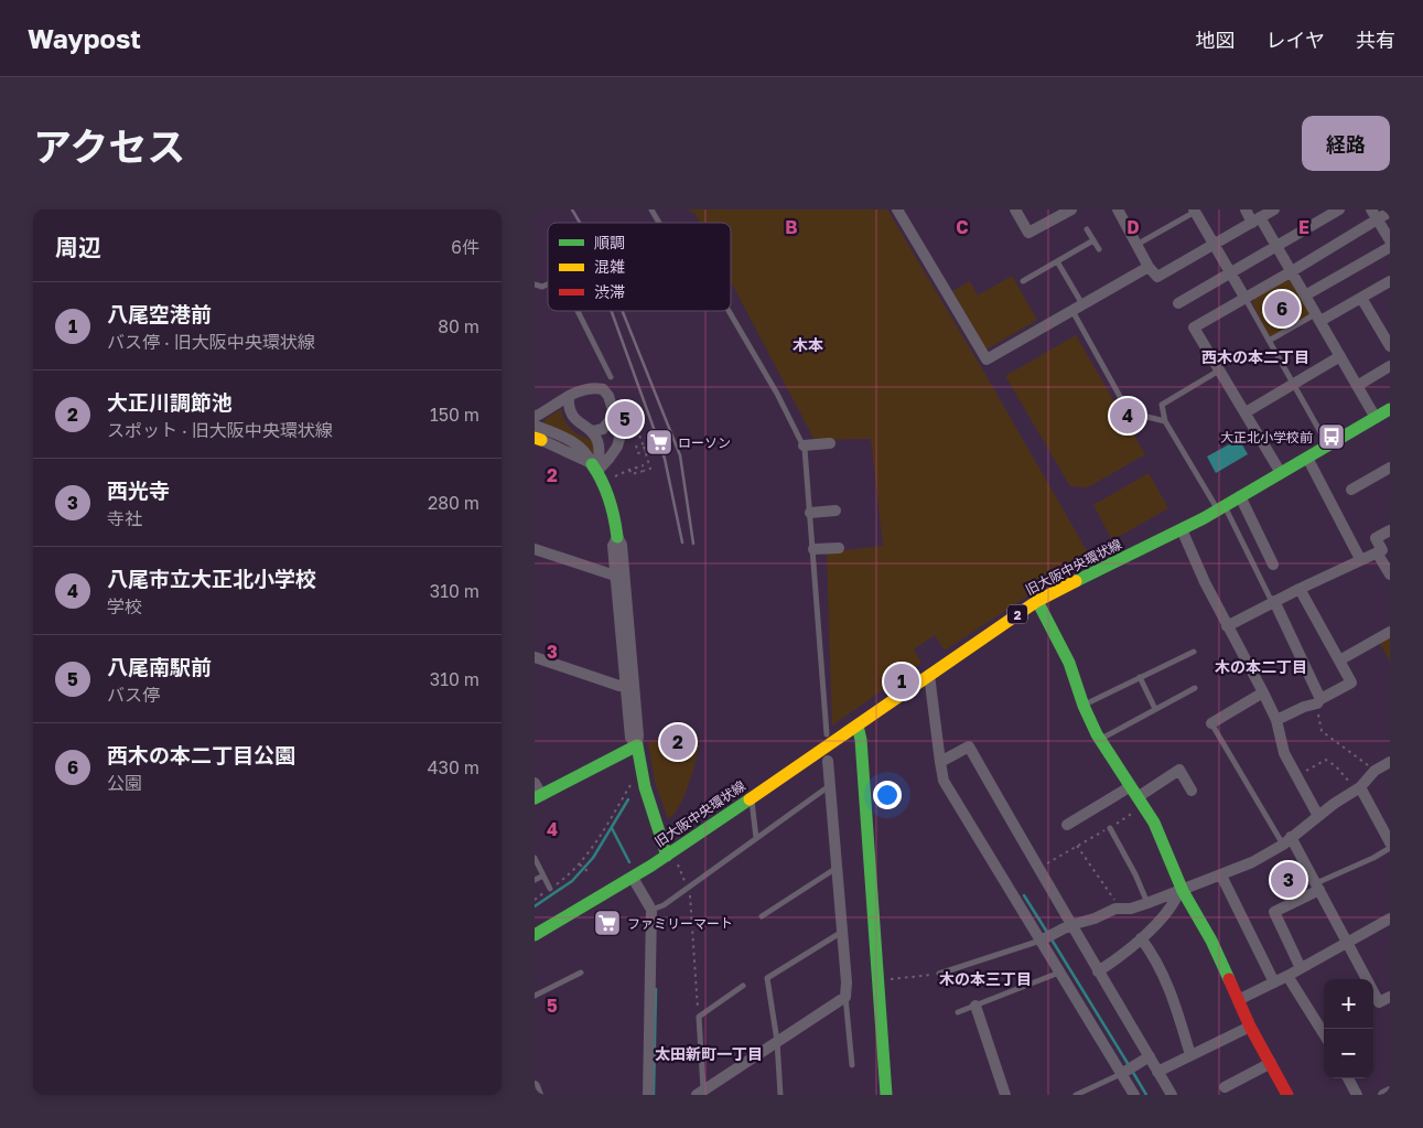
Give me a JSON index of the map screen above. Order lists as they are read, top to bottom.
{
  "streets": {
    "street": ["旧大阪中央環状線", "2"]
  },
  "districts": [
    "木本",
    "西木の本二丁目",
    "木の本二丁目",
    "木の本三丁目",
    "太田新町一丁目"
  ],
  "places": {
    "bus stop": ["大正北小学校前"],
    "supermarket": ["ローソン", "ファミリーマート"]
  },
  "legend": ["順調", "混雑", "渋滞"],
  "page": {
    "header": "Waypost",
    "nav": ["地図", "レイヤ", "共有"],
    "title": "アクセス",
    "buttons": "経路",
    "heading": ["周辺", "6件"],
    "list": [
      {
        "mark": "1",
        "name": "八尾空港前",
        "note": "バス停 · 旧大阪中央環状線",
        "value": "80 m"
      },
      {
        "mark": "2",
        "name": "大正川調節池",
        "note": "スポット · 旧大阪中央環状線",
        "value": "150 m"
      },
      {
        "mark": "3",
        "name": "西光寺",
        "note": "寺社",
        "value": "280 m"
      },
      {
        "mark": "4",
        "name": "八尾市立大正北小学校",
        "note": "学校",
        "value": "310 m"
      },
      {
        "mark": "5",
        "name": "八尾南駅前",
        "note": "バス停",
        "value": "310 m"
      },
      {
        "mark": "6",
        "name": "西木の本二丁目公園",
        "note": "公園",
        "value": "430 m"
      }
    ],
    "pins": [
      "6",
      "4",
      "5",
      "1",
      "2",
      "3"
    ],
    "map_buttons": ["+", "−"]
  },
  "grid": {
    "columns": [
      "B",
      "C",
      "D",
      "E"
    ],
    "rows": [
      "2",
      "3",
      "4",
      "5"
    ]
  }
}
